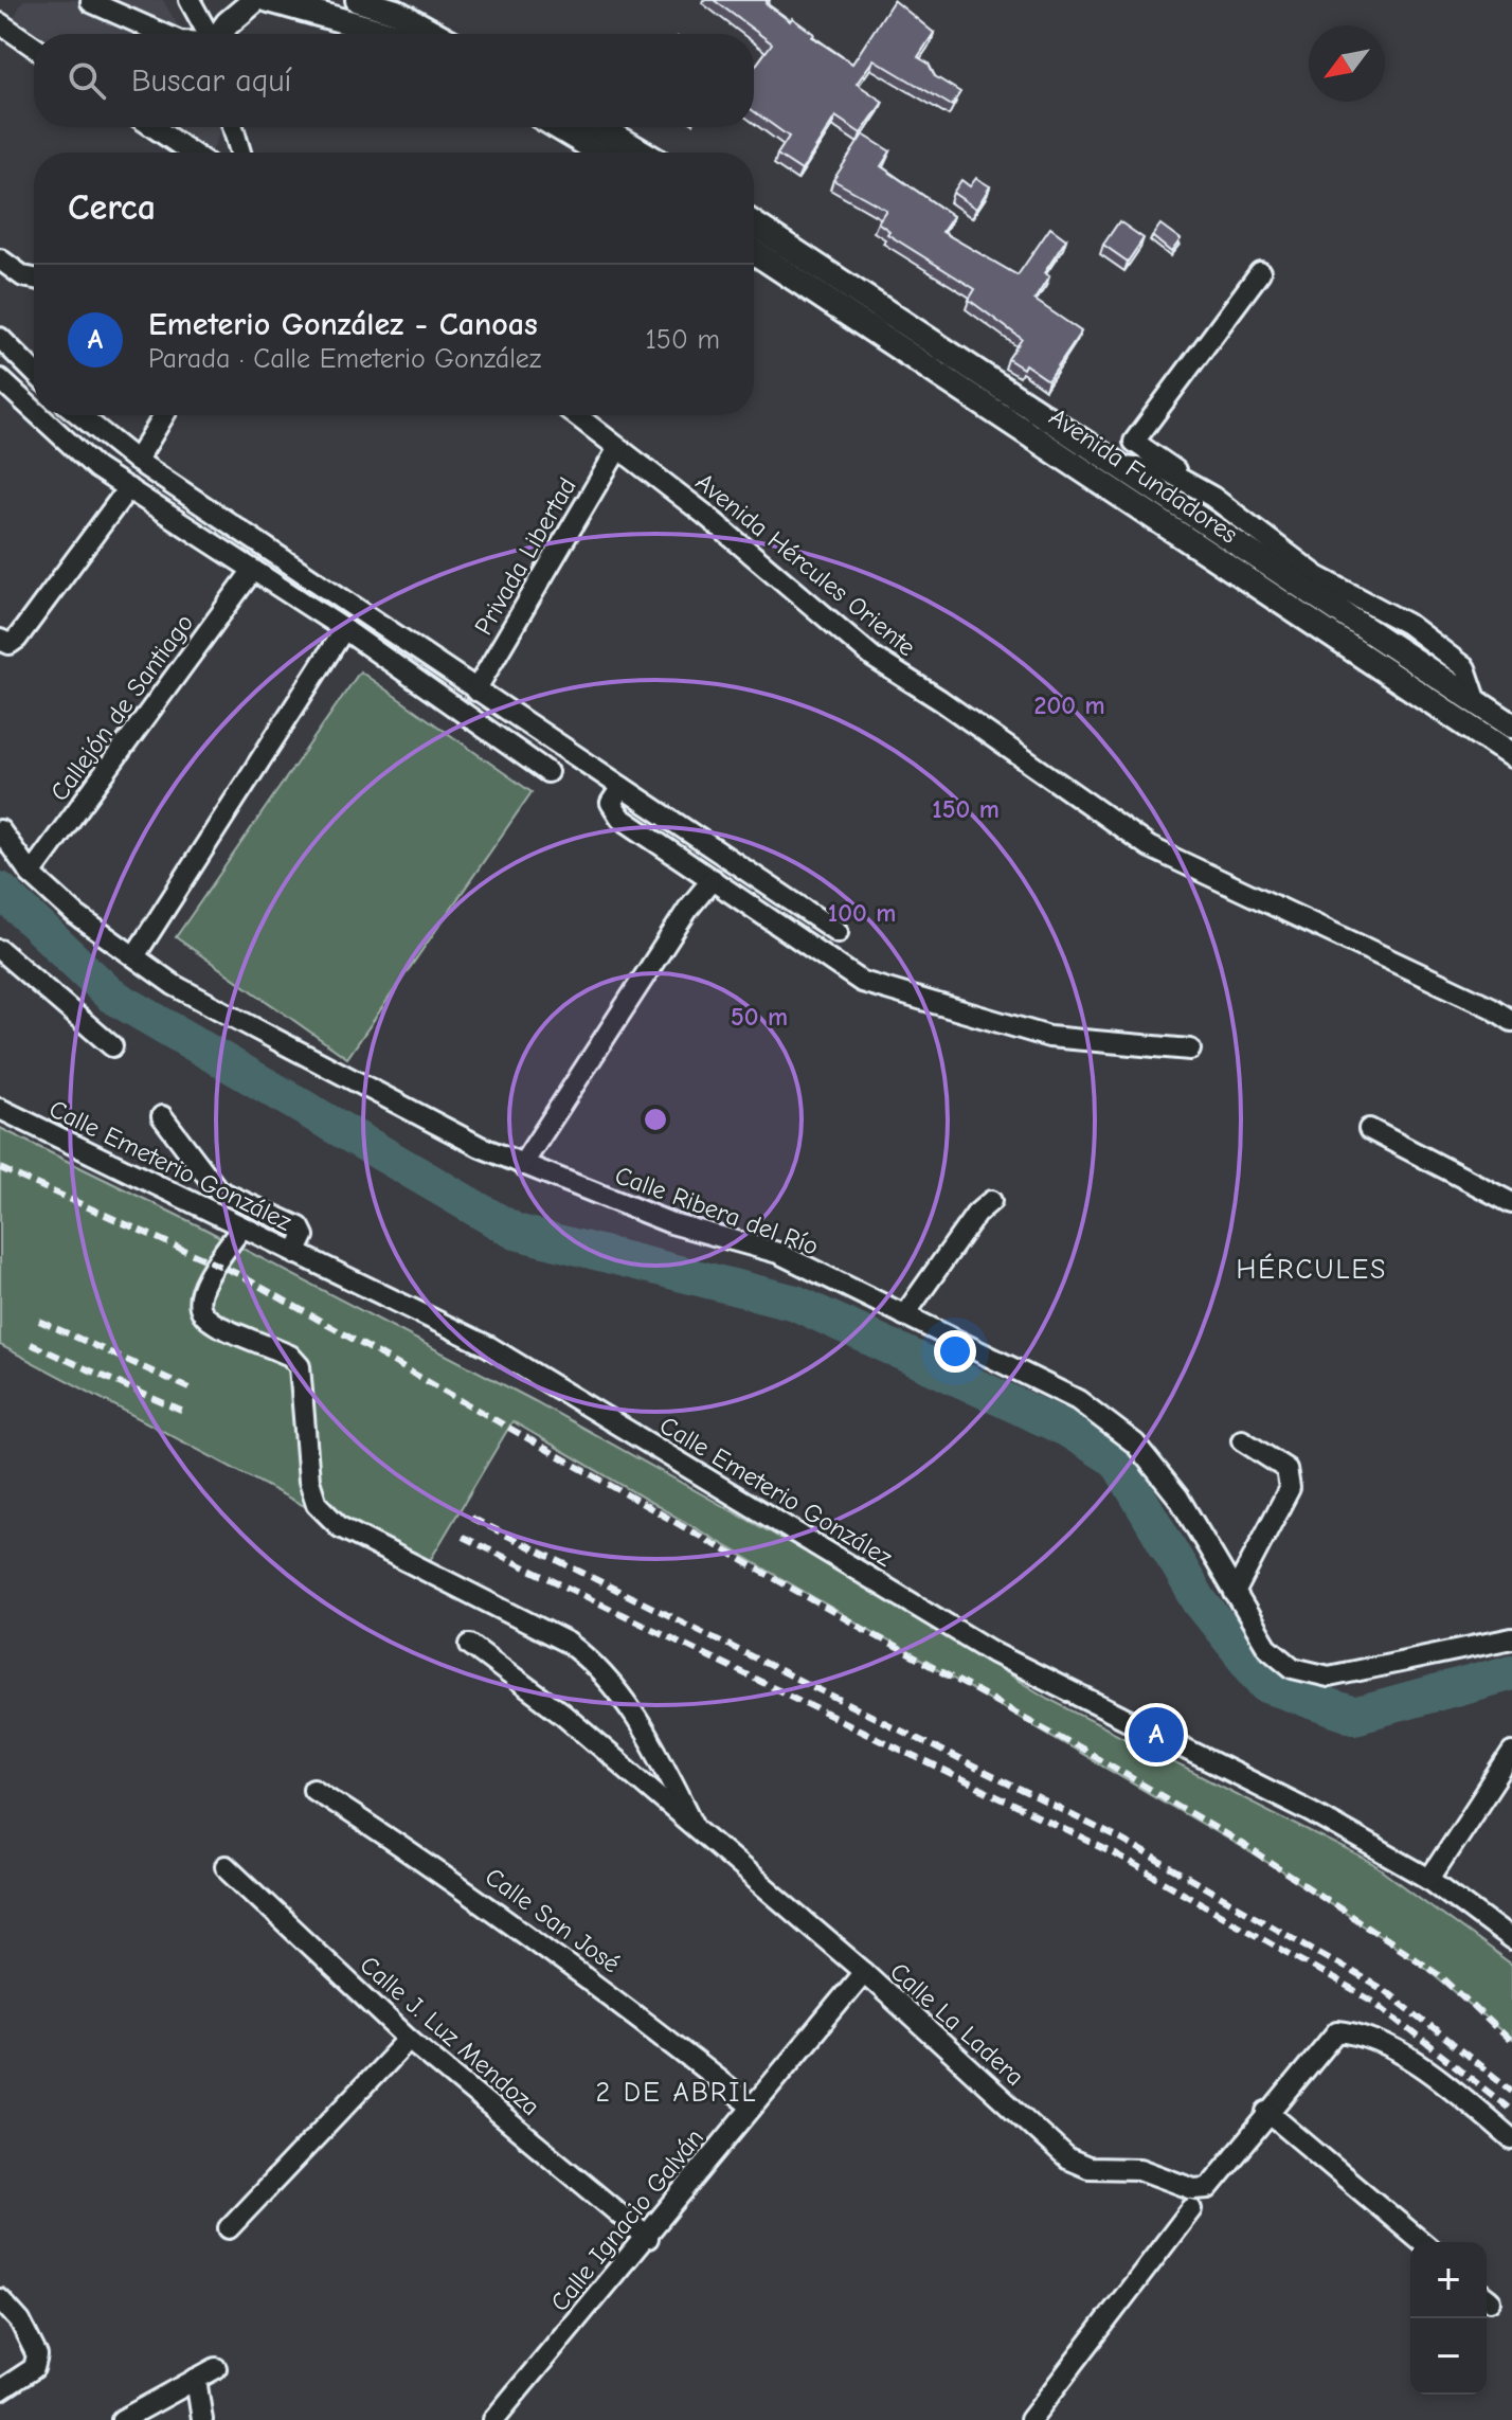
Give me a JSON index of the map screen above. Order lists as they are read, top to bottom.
{
  "streets": {
    "main road": ["Avenida Fundadores"],
    "street": [
      "Privada Libertad",
      "Avenida Hércules Oriente",
      "Callejón de Santiago",
      "Calle Emeterio González",
      "Calle Ribera del Río",
      "Calle San José",
      "Calle La Ladera",
      "Calle J. Luz Mendoza",
      "Calle Ignacio Galván"
    ]
  },
  "crossings": [
    ["Privada Libertad", "Avenida Hércules Oriente"],
    ["Callejón de Santiago", "Calle Ribera del Río"],
    ["Calle Emeterio González", "Calle La Ladera"],
    ["Calle San José", "Calle Ignacio Galván"],
    ["Calle La Ladera", "Calle Ignacio Galván"],
    ["Calle J. Luz Mendoza", "Calle Ignacio Galván"]
  ],
  "districts": ["HÉRCULES", "2 DE ABRIL"],
  "north": "bottom left",
  "page": {
    "search": "Buscar aquí",
    "heading": "Cerca",
    "list": [
      {
        "mark": "A",
        "name": "Emeterio González - Canoas",
        "note": "Parada · Calle Emeterio González",
        "value": "150 m"
      }
    ],
    "pins": "A",
    "map_buttons": ["+", "−"]
  },
  "rings": [
    "200 m",
    "150 m",
    "100 m",
    "50 m"
  ]
}
